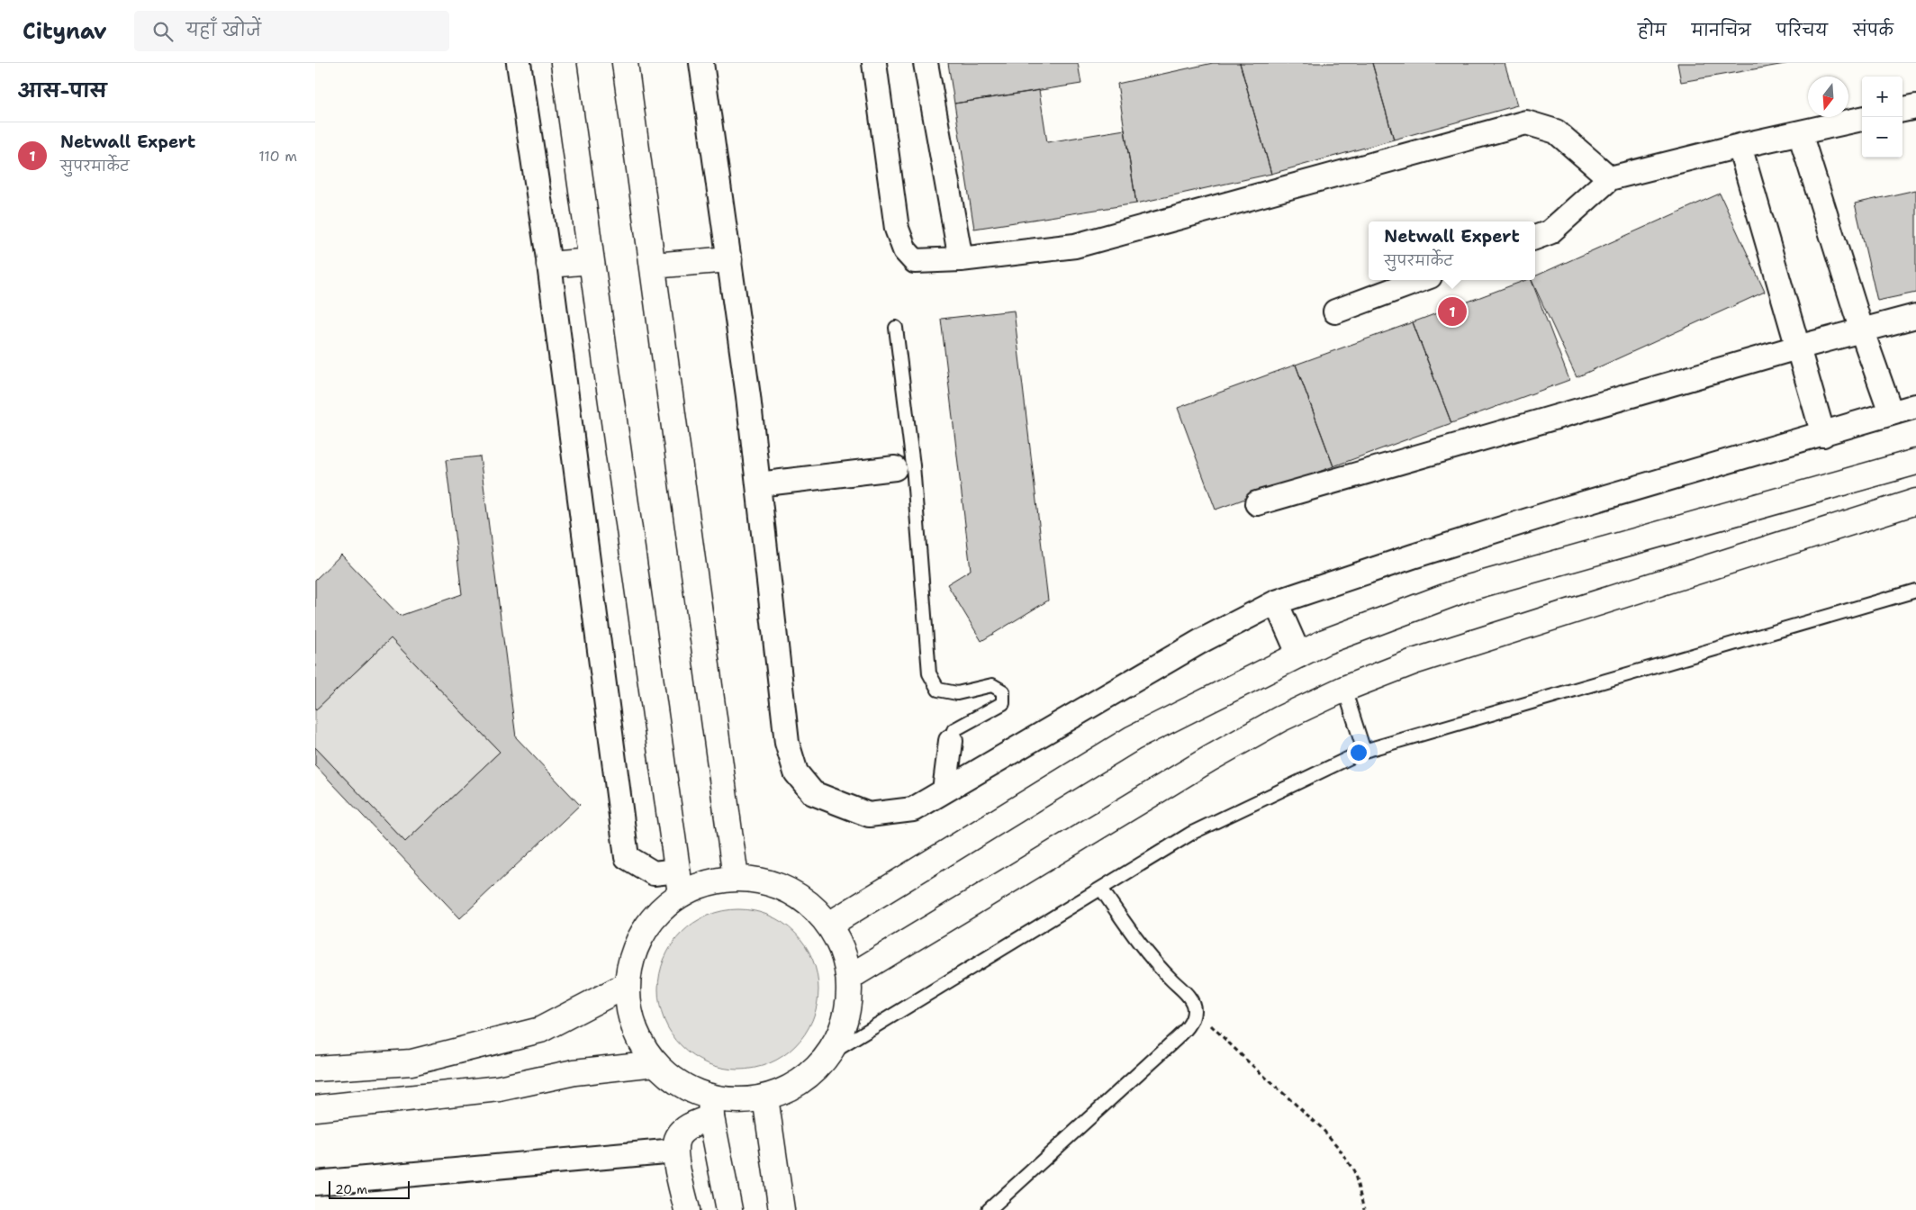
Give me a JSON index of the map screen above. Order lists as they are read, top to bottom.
{
  "scale_bar": "20 m",
  "north": "bottom",
  "page": {
    "header": "Citynav",
    "search": "यहाँ खोजें",
    "nav": [
      "होम",
      "मानचित्र",
      "परिचय",
      "संपर्क"
    ],
    "heading": "आस-पास",
    "map_buttons": ["+", "−"],
    "list": [
      {
        "mark": "1",
        "name": "Netwall Expert",
        "note": "सुपरमार्केट",
        "value": "110 m"
      }
    ],
    "popup": ["Netwall Expert", "सुपरमार्केट"],
    "pins": "1",
    "scale": "20 m"
  }
}
